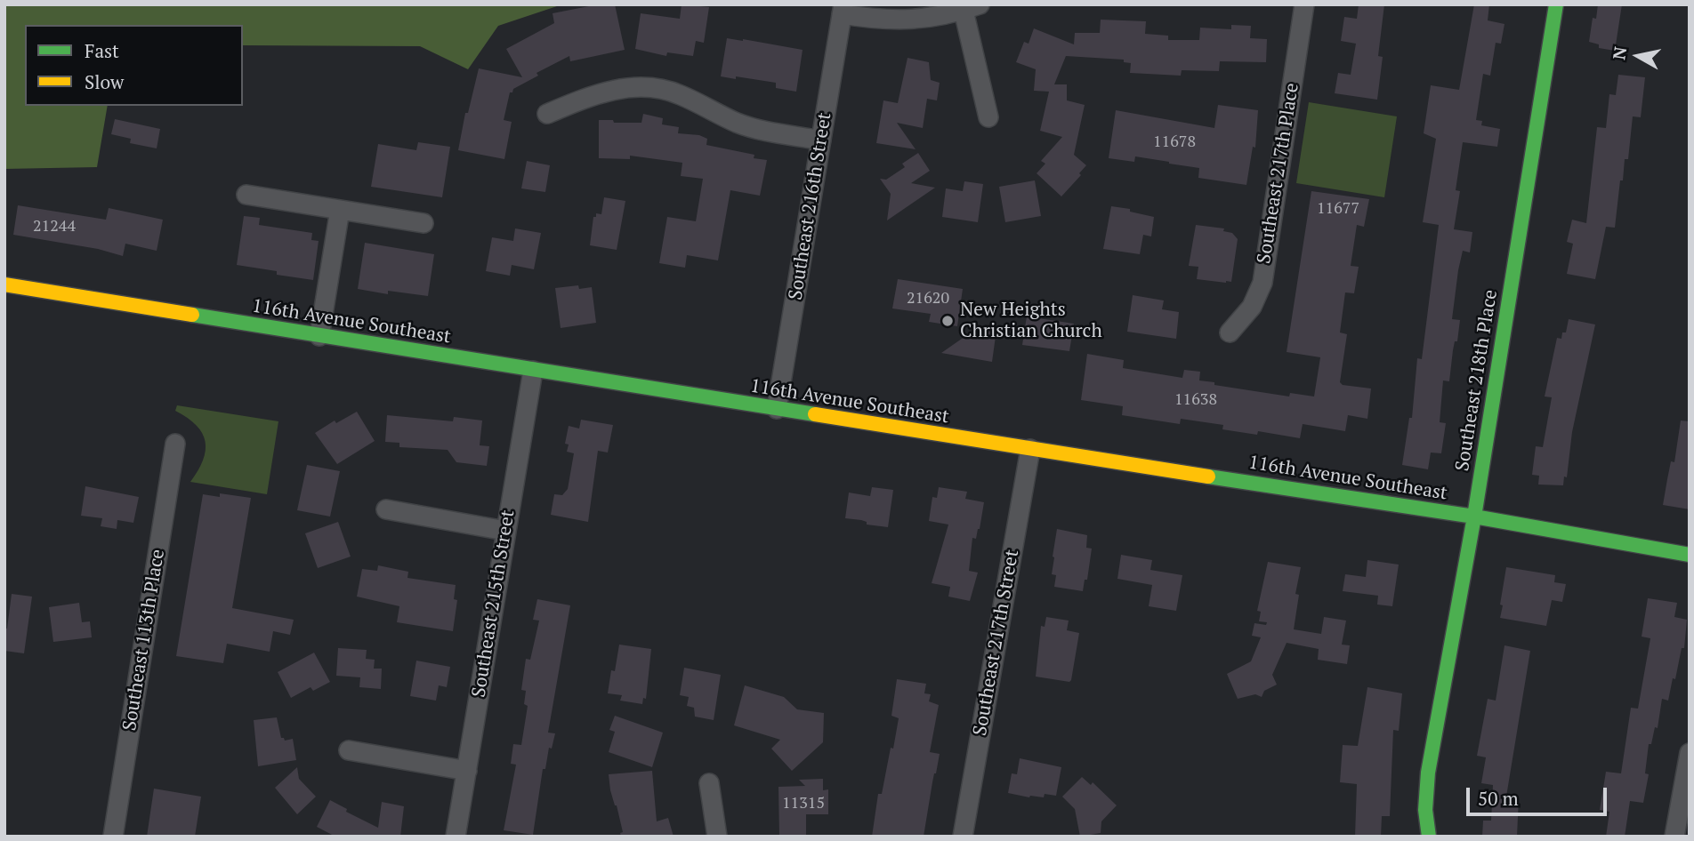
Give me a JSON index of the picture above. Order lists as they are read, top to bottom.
{
  "streets": {
    "main road": ["116th Avenue Southeast", "Southeast 218th Place"],
    "street": [
      "Southeast 217th Place",
      "Southeast 216th Street",
      "Southeast 215th Street",
      "Southeast 113th Place",
      "Southeast 217th Street"
    ]
  },
  "crossings": [
    ["Southeast 216th Street", "116th Avenue Southeast"],
    ["116th Avenue Southeast", "Southeast 218th Place"],
    ["116th Avenue Southeast", "Southeast 215th Street"],
    ["116th Avenue Southeast", "Southeast 217th Street"]
  ],
  "places": ["New Heights Christian Church"],
  "house_numbers": [
    "11678",
    "11677",
    "21244",
    "21620",
    "11638",
    "11315"
  ],
  "legend": ["Fast", "Slow"],
  "scale_bar": "50 m",
  "north": "left"
}
